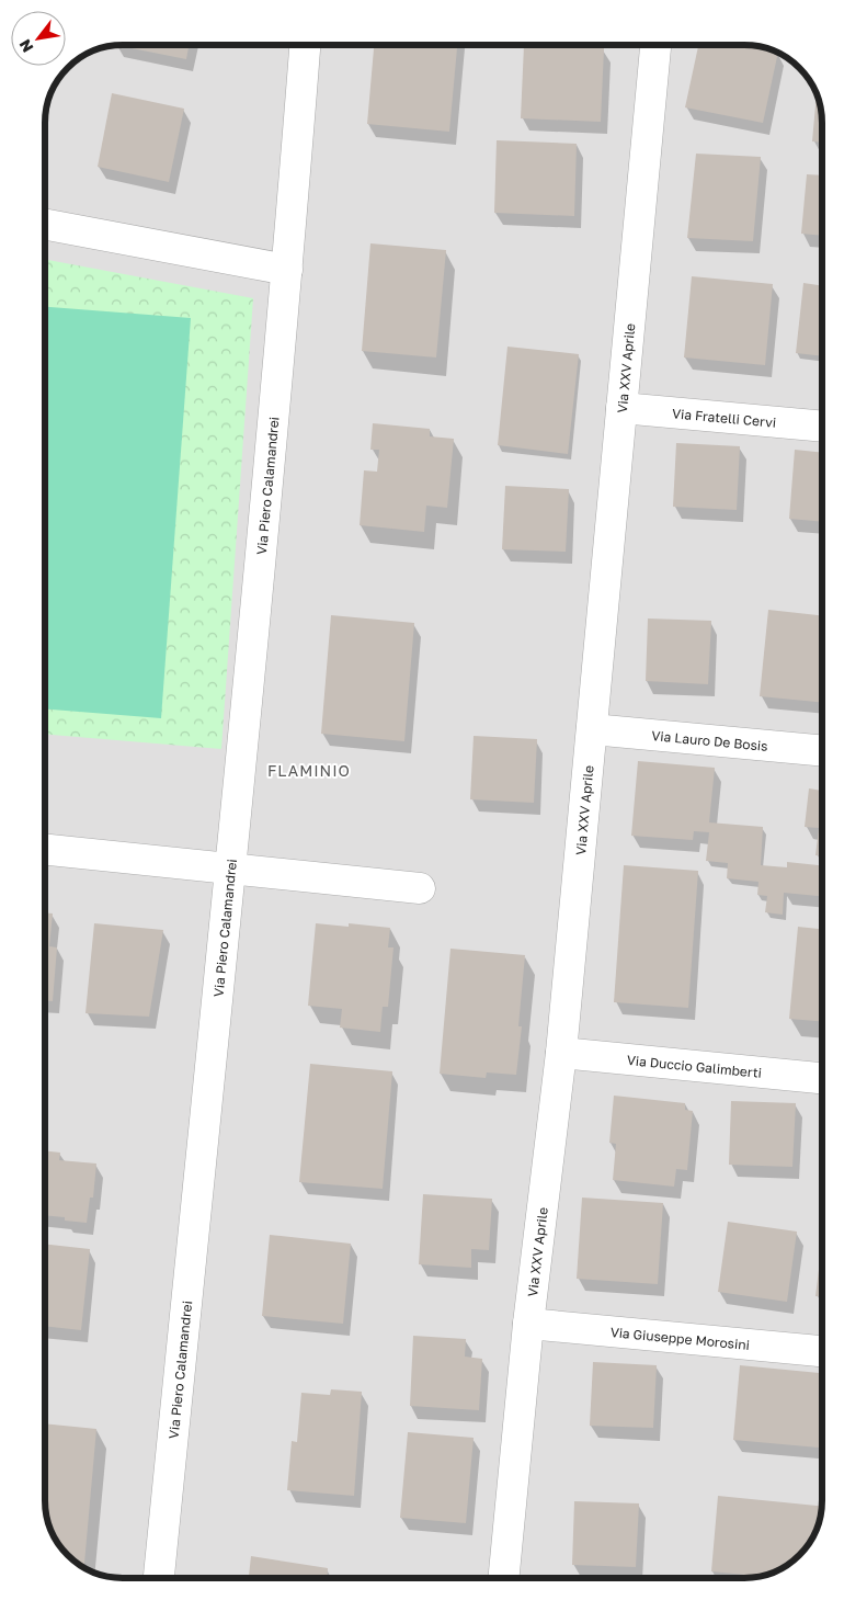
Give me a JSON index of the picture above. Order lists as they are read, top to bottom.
{
  "streets": {
    "street": [
      "Via XXV Aprile",
      "Via Fratelli Cervi",
      "Via Piero Calamandrei",
      "Via Lauro De Bosis",
      "Via Duccio Galimberti",
      "Via Giuseppe Morosini"
    ]
  },
  "crossings": [
    ["Via XXV Aprile", "Via Fratelli Cervi"],
    ["Via XXV Aprile", "Via Lauro De Bosis"],
    ["Via XXV Aprile", "Via Duccio Galimberti"],
    ["Via XXV Aprile", "Via Giuseppe Morosini"]
  ],
  "districts": ["FLAMINIO"],
  "north": "bottom left"
}
